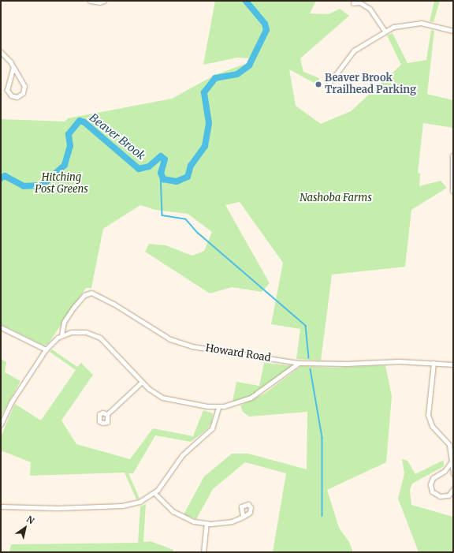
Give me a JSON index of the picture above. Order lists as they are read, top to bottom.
{
  "streets": {
    "street": ["Howard Road"]
  },
  "water": ["Beaver Brook"],
  "parks": ["Hitching Post Greens", "Nashoba Farms"],
  "places": ["Beaver Brook Trailhead Parking"],
  "north": "top right"
}
